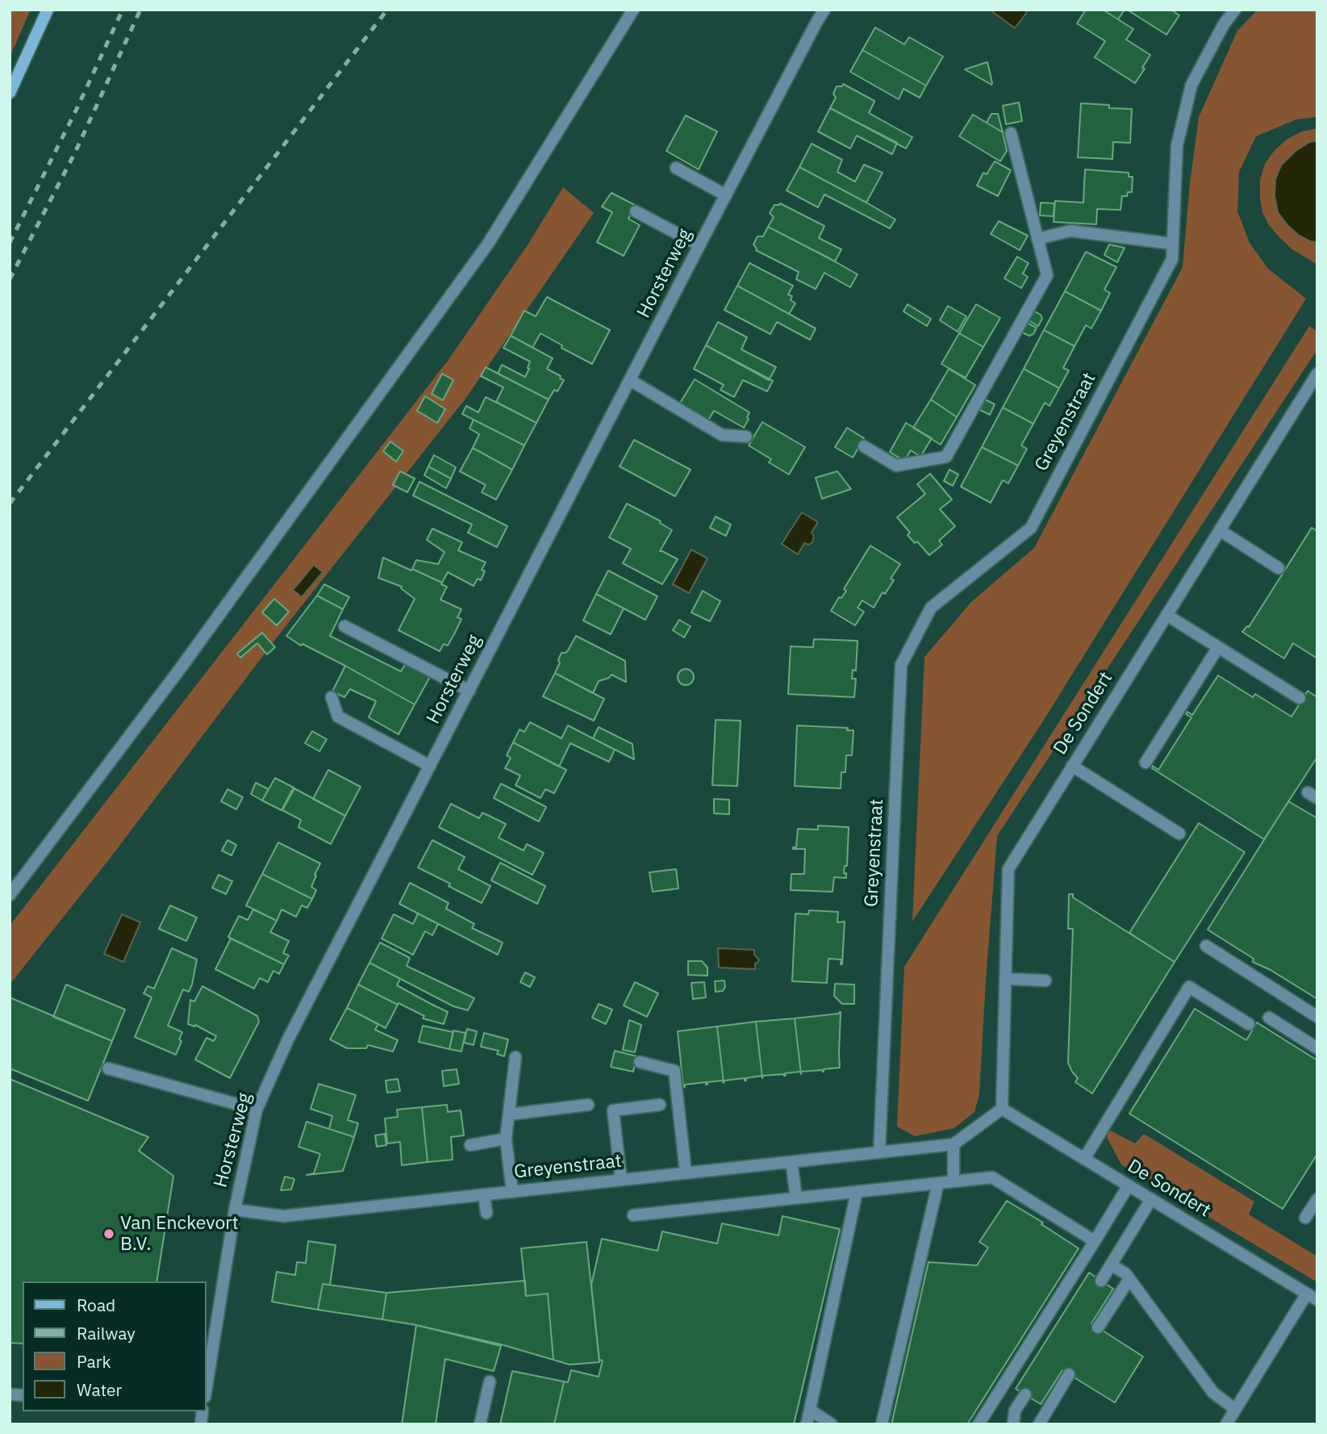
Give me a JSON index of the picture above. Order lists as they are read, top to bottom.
{
  "streets": {
    "street": ["Horsterweg", "Greyenstraat", "De Sondert"]
  },
  "crossings": [
    ["Horsterweg", "Greyenstraat"]
  ],
  "places": ["Van Enckevort B.V."],
  "legend": [
    "Road",
    "Railway",
    "Park",
    "Water"
  ]
}
